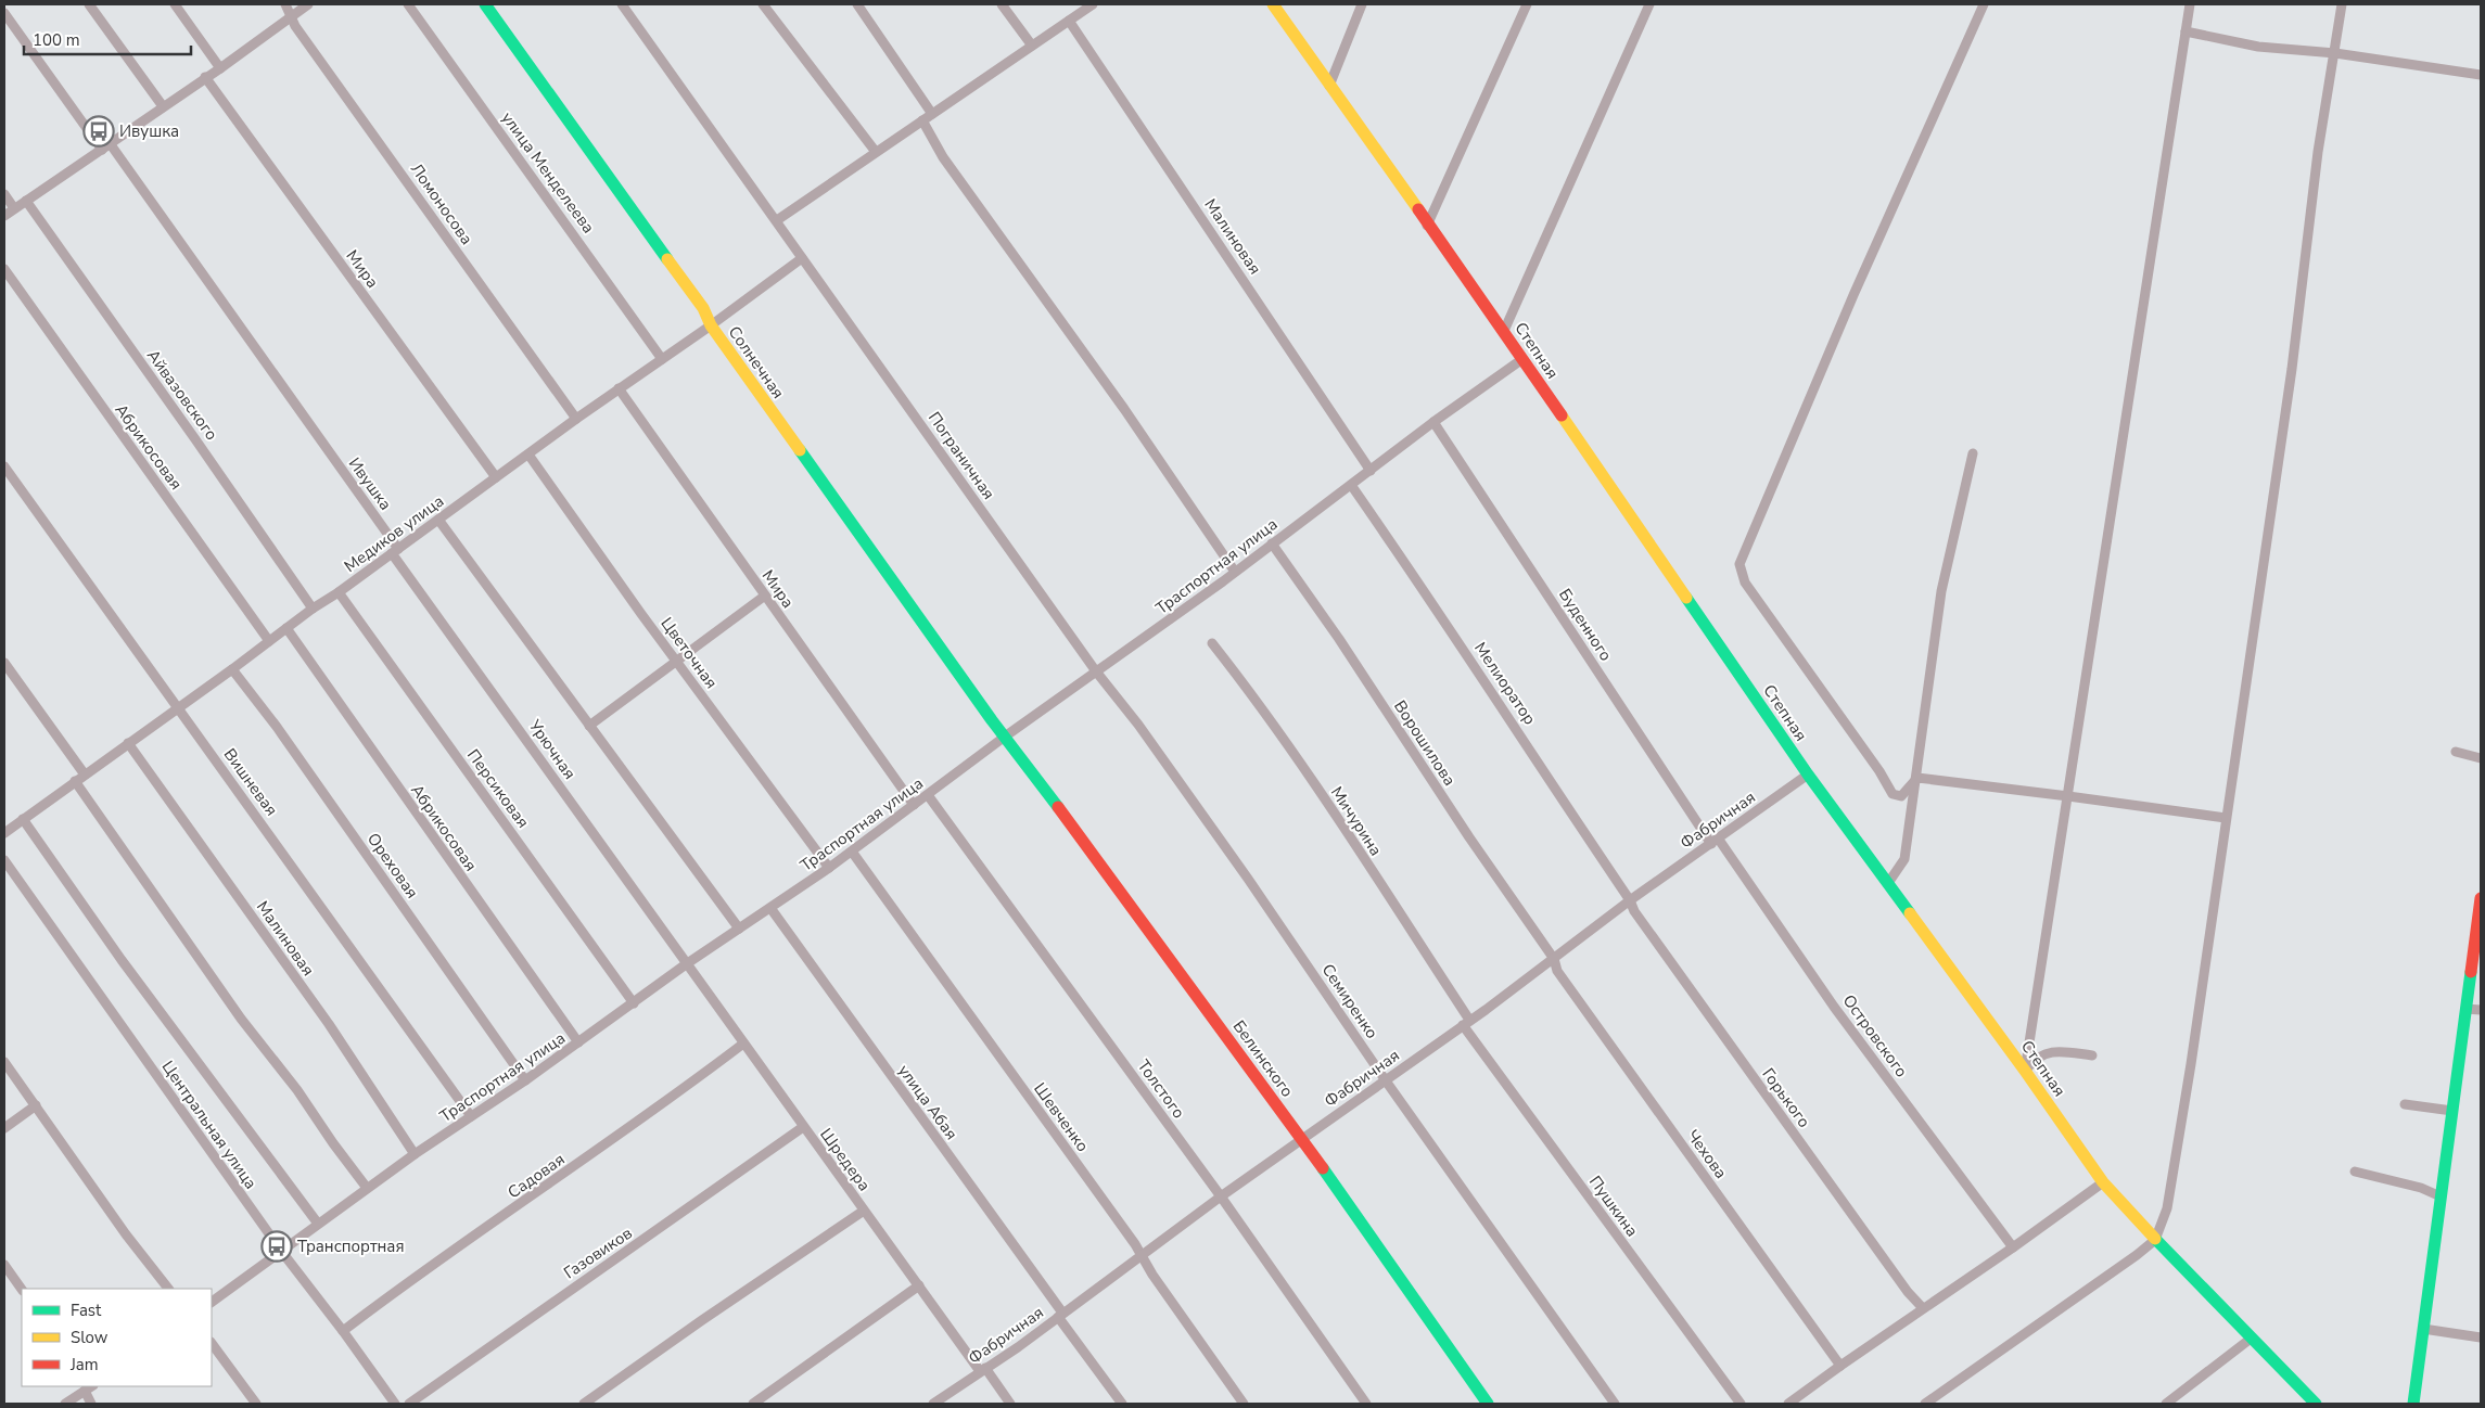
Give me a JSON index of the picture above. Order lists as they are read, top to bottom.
{
  "streets": {
    "street": [
      "улица Менделеева",
      "Ломоносова",
      "Малиновая",
      "Мира",
      "Степная",
      "Солнечная",
      "Айвазовского",
      "Абрикосовая",
      "Пограничная",
      "Ивушка",
      "Медиков улица",
      "Траспортная улица",
      "Буденного",
      "Цветочная",
      "Мелиоратор",
      "Ворошилова",
      "Урючная",
      "Вишневая",
      "Персиковая",
      "Фабричная",
      "Мичурина",
      "Ореховая",
      "Семиренко",
      "Островского",
      "Белинского",
      "Толстого",
      "Горького",
      "улица Абая",
      "Шевченко",
      "Центральная улица",
      "Чехова",
      "Шредера",
      "Садовая",
      "Пушкина",
      "Газовиков"
    ]
  },
  "crossings": [
    ["улица Менделеева", "Медиков улица"],
    ["Ломоносова", "Медиков улица"],
    ["Малиновая", "Медиков улица"],
    ["Малиновая", "Траспортная улица"],
    ["Мира", "Медиков улица"],
    ["Мира", "Траспортная улица"],
    ["Степная", "Траспортная улица"],
    ["Степная", "Фабричная"],
    ["Солнечная", "Медиков улица"],
    ["Солнечная", "Траспортная улица"],
    ["Солнечная", "Белинского"],
    ["Айвазовского", "Медиков улица"],
    ["Абрикосовая", "Медиков улица"],
    ["Абрикосовая", "Траспортная улица"],
    ["Пограничная", "Медиков улица"],
    ["Пограничная", "Траспортная улица"],
    ["Пограничная", "Семиренко"],
    ["Ивушка", "Медиков улица"],
    ["Ивушка", "Урючная"],
    ["Медиков улица", "Цветочная"],
    ["Медиков улица", "Урючная"],
    ["Медиков улица", "Вишневая"],
    ["Медиков улица", "Персиковая"],
    ["Медиков улица", "Ореховая"],
    ["Траспортная улица", "Буденного"],
    ["Траспортная улица", "Цветочная"],
    ["Траспортная улица", "Мелиоратор"],
    ["Траспортная улица", "Ворошилова"],
    ["Траспортная улица", "Урючная"],
    ["Траспортная улица", "Вишневая"],
    ["Траспортная улица", "Персиковая"],
    ["Траспортная улица", "Ореховая"],
    ["Траспортная улица", "Семиренко"],
    ["Траспортная улица", "Белинского"],
    ["Траспортная улица", "Толстого"],
    ["Траспортная улица", "улица Абая"],
    ["Траспортная улица", "Шевченко"],
    ["Траспортная улица", "Центральная улица"],
    ["Траспортная улица", "Шредера"],
    ["Буденного", "Фабричная"],
    ["Буденного", "Островского"],
    ["Мелиоратор", "Фабричная"],
    ["Мелиоратор", "Горького"],
    ["Ворошилова", "Фабричная"],
    ["Ворошилова", "Чехова"],
    ["Урючная", "Шредера"],
    ["Фабричная", "Мичурина"],
    ["Фабричная", "Семиренко"],
    ["Фабричная", "Островского"],
    ["Фабричная", "Белинского"],
    ["Фабричная", "Толстого"],
    ["Фабричная", "Горького"],
    ["Фабричная", "улица Абая"],
    ["Фабричная", "Шевченко"],
    ["Фабричная", "Чехова"],
    ["Фабричная", "Шредера"],
    ["Фабричная", "Пушкина"],
    ["Мичурина", "Пушкина"],
    ["Центральная улица", "Садовая"],
    ["Шредера", "Садовая"],
    ["Шредера", "Газовиков"]
  ],
  "places": {
    "bus stop": ["Ивушка", "Транспортная"]
  },
  "legend": ["Fast", "Slow", "Jam"],
  "scale_bar": "100 m"
}
